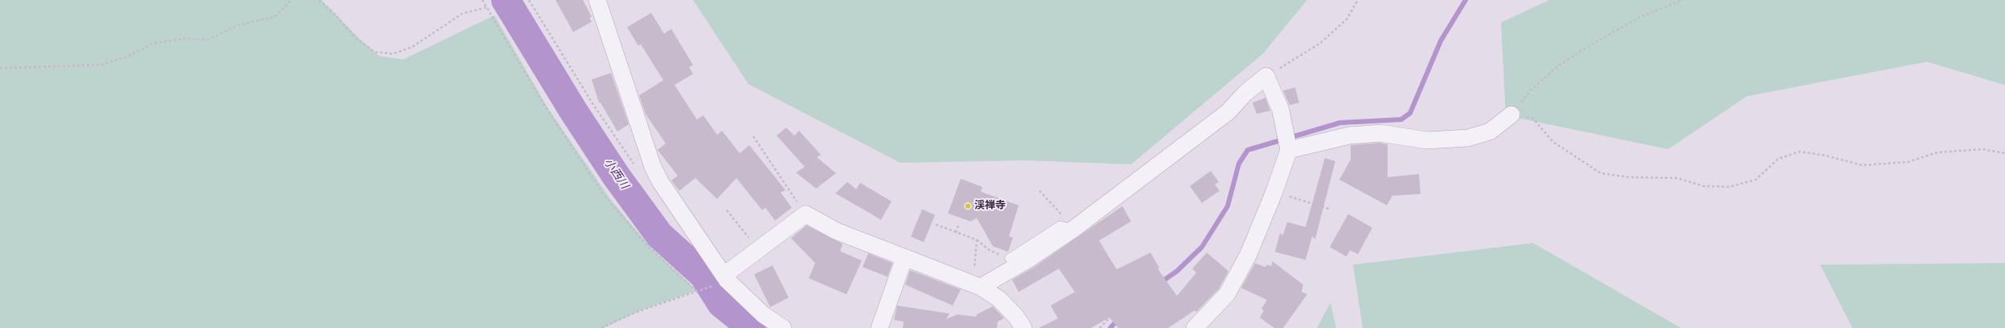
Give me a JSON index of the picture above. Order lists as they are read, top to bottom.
{
  "water": ["小西川"],
  "places": ["渓禅寺"]
}
